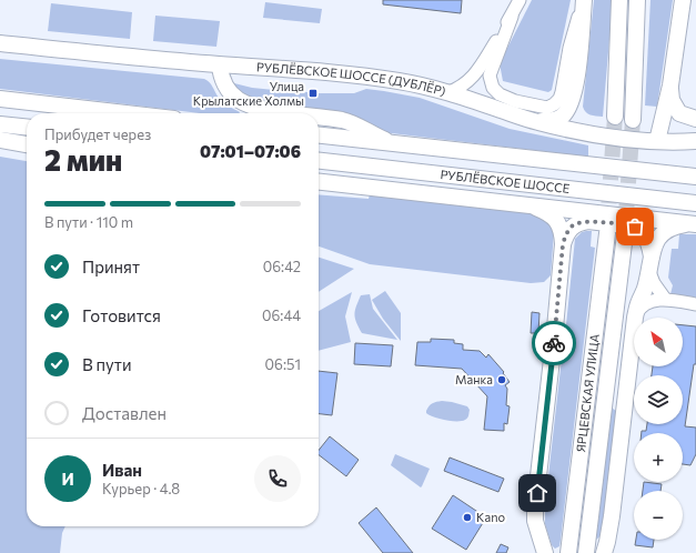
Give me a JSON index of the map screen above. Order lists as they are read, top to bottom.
{
  "streets": {
    "main road": ["РУБЛЁВСКОЕ ШОССЕ (ДУБЛЁР)", "РУБЛЁВСКОЕ ШОССЕ", "ЯРЦЕВСКАЯ УЛИЦА"]
  },
  "places": {
    "transit": ["Улица Крылатские Холмы"],
    "other": ["Манка", "Kano"]
  },
  "north": "top left",
  "page": {
    "heading": ["2 мин", "Прибудет через", "07:01–07:06"],
    "panel": ["Иван", "Курьер · 4.8"],
    "bar": "В пути · 110 m",
    "list": [
      ["Принят", "06:42"],
      ["Готовится", "06:44"],
      ["В пути", "06:51"],
      "Доставлен"
    ],
    "map_buttons": ["+", "−"],
    "round": "И"
  }
}
